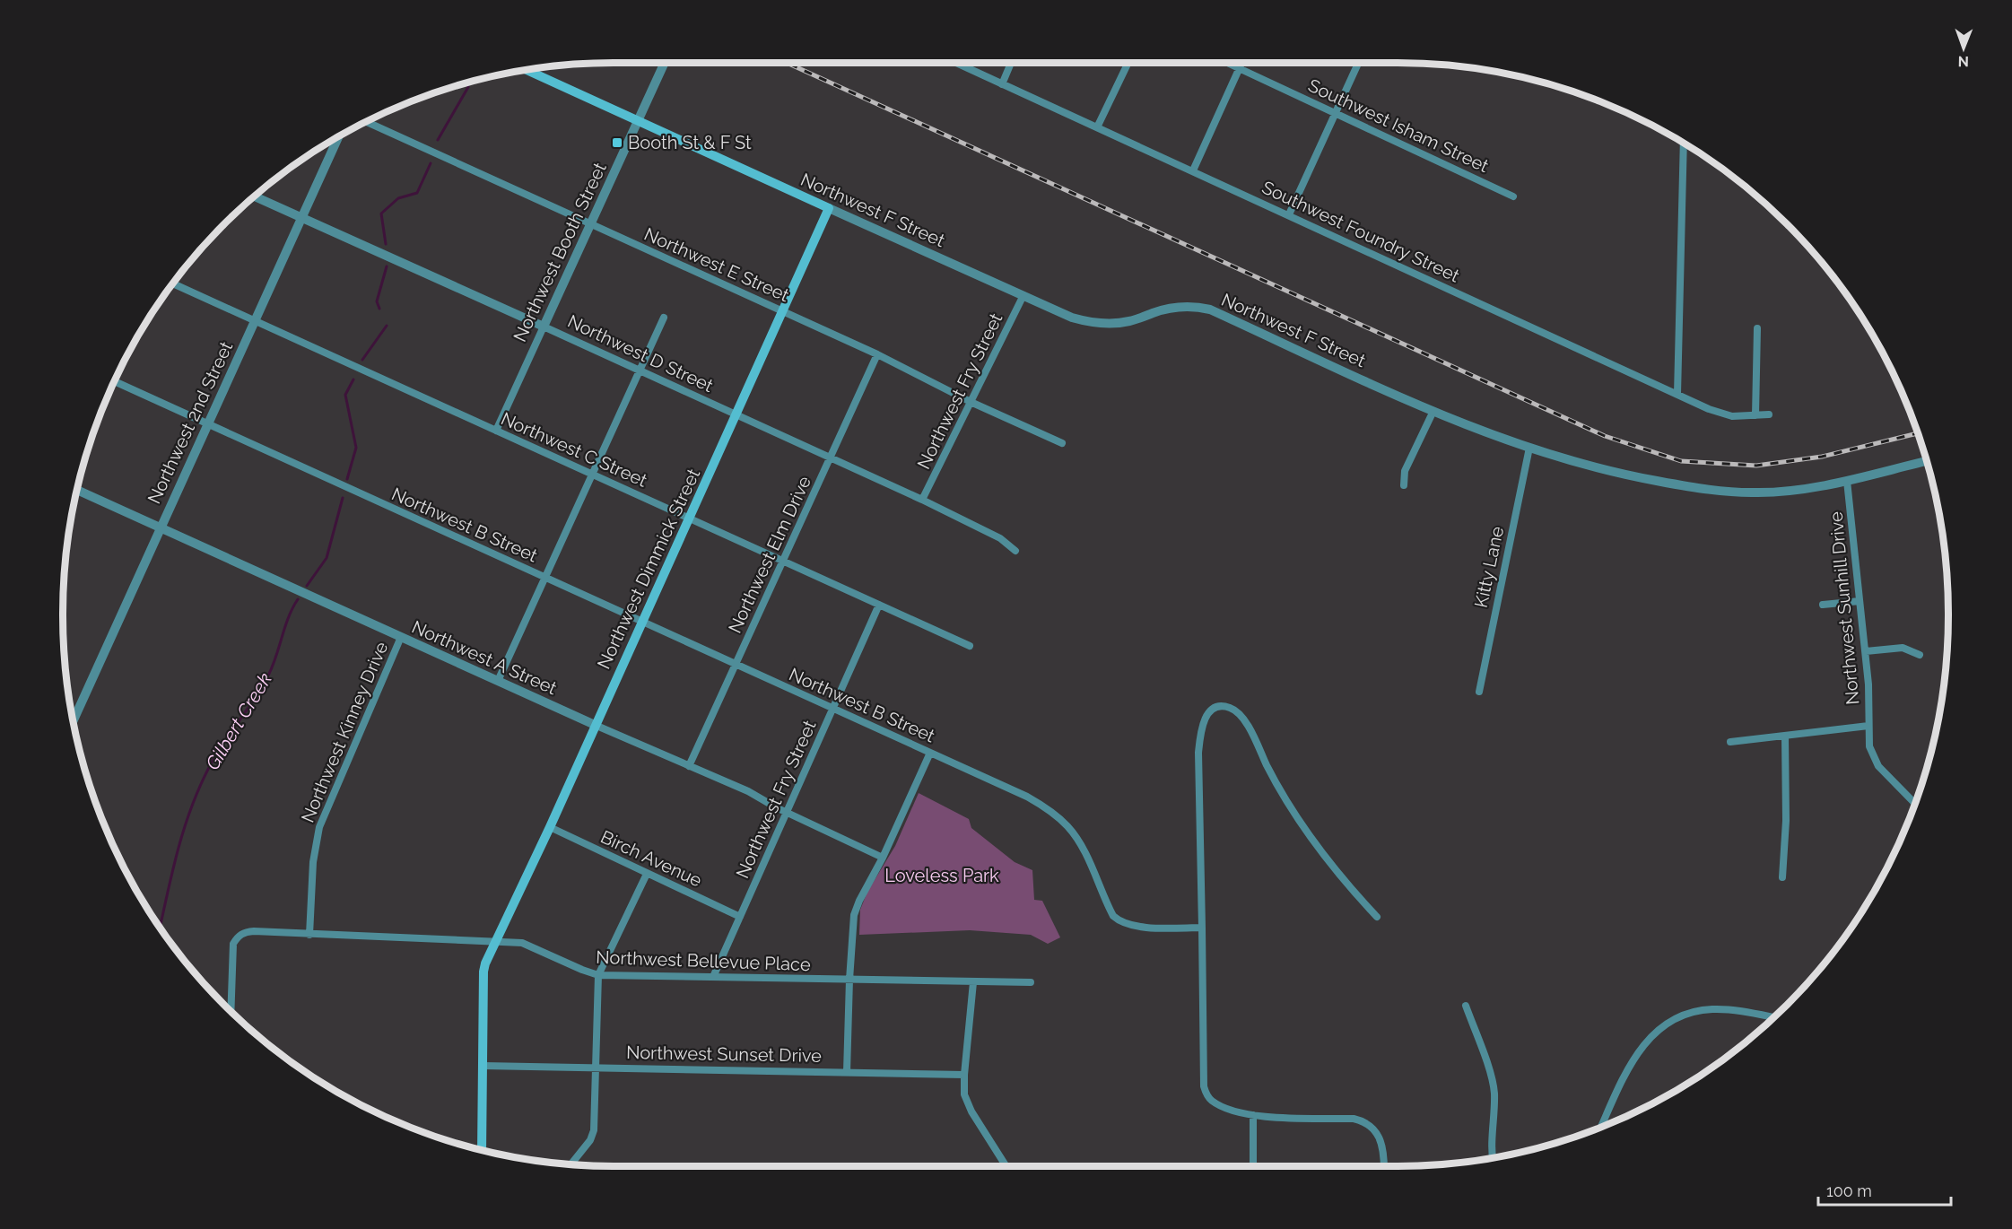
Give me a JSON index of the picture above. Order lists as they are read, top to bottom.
{
  "streets": {
    "main road": ["Northwest F Street", "Northwest Dimmick Street"],
    "street": [
      "Southwest Isham Street",
      "Southwest Foundry Street",
      "Northwest Booth Street",
      "Northwest E Street",
      "Northwest D Street",
      "Northwest Fry Street",
      "Northwest 2nd Street",
      "Northwest C Street",
      "Northwest B Street",
      "Northwest Elm Drive",
      "Kitty Lane",
      "Northwest Sunhill Drive",
      "Northwest A Street",
      "Northwest Kinney Drive",
      "Birch Avenue",
      "Northwest Bellevue Place",
      "Northwest Sunset Drive"
    ]
  },
  "crossings": [
    ["Northwest F Street", "Northwest Booth Street"],
    ["Northwest F Street", "Northwest Fry Street"],
    ["Northwest F Street", "Kitty Lane"],
    ["Northwest F Street", "Northwest Dimmick Street"],
    ["Northwest F Street", "Northwest Sunhill Drive"],
    ["Northwest Booth Street", "Northwest E Street"],
    ["Northwest Booth Street", "Northwest D Street"],
    ["Northwest Booth Street", "Northwest C Street"],
    ["Northwest E Street", "Northwest Fry Street"],
    ["Northwest E Street", "Northwest Elm Drive"],
    ["Northwest E Street", "Northwest Dimmick Street"],
    ["Northwest D Street", "Northwest Fry Street"],
    ["Northwest D Street", "Northwest 2nd Street"],
    ["Northwest D Street", "Northwest Elm Drive"],
    ["Northwest D Street", "Northwest Dimmick Street"],
    ["Northwest Fry Street", "Northwest C Street"],
    ["Northwest Fry Street", "Northwest B Street"],
    ["Northwest Fry Street", "Northwest A Street"],
    ["Northwest Fry Street", "Birch Avenue"],
    ["Northwest Fry Street", "Northwest Bellevue Place"],
    ["Northwest 2nd Street", "Northwest C Street"],
    ["Northwest 2nd Street", "Northwest B Street"],
    ["Northwest 2nd Street", "Northwest A Street"],
    ["Northwest C Street", "Northwest Elm Drive"],
    ["Northwest C Street", "Northwest Dimmick Street"],
    ["Northwest B Street", "Northwest Elm Drive"],
    ["Northwest B Street", "Northwest Dimmick Street"],
    ["Northwest Elm Drive", "Northwest A Street"],
    ["Northwest Dimmick Street", "Northwest A Street"],
    ["Northwest Dimmick Street", "Birch Avenue"],
    ["Northwest Dimmick Street", "Northwest Bellevue Place"],
    ["Northwest Dimmick Street", "Northwest Sunset Drive"],
    ["Northwest A Street", "Northwest Kinney Drive"],
    ["Northwest Kinney Drive", "Northwest Bellevue Place"]
  ],
  "water": ["Gilbert Creek"],
  "parks": ["Loveless Park"],
  "places": {
    "transit": ["Booth St & F St"]
  },
  "scale_bar": "100 m",
  "north": "bottom"
}
